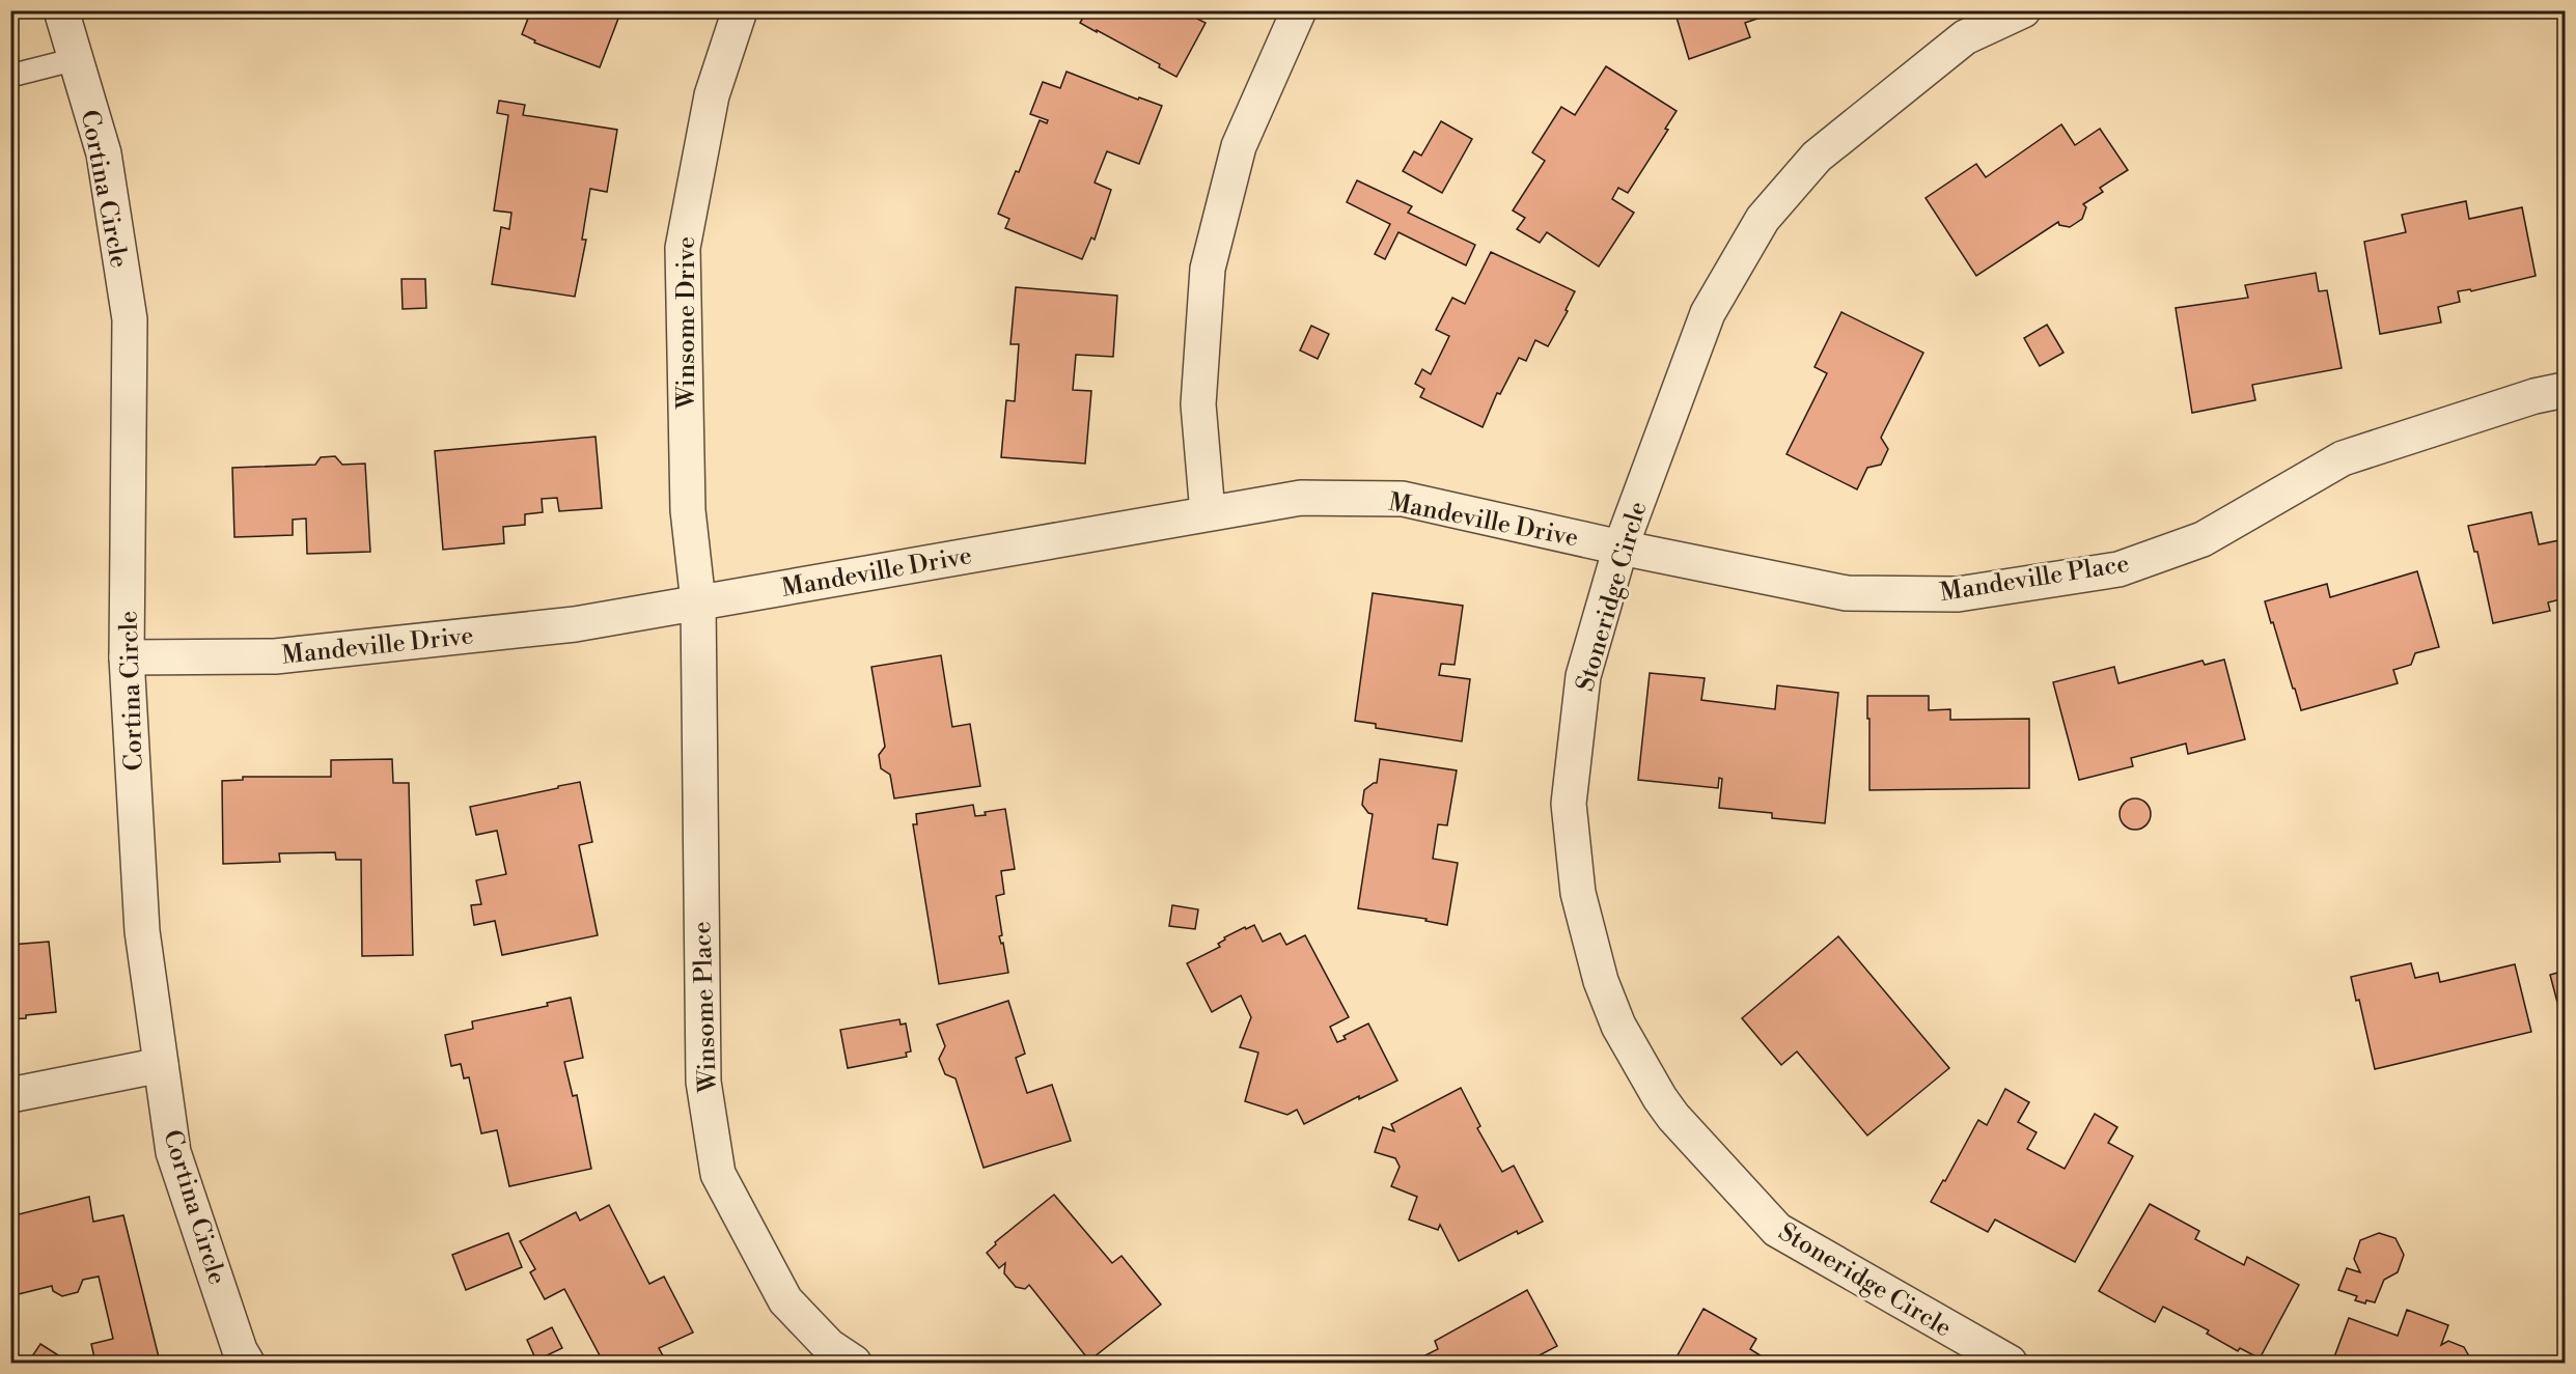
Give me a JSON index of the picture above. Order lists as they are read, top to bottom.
{
  "streets": {
    "street": [
      "Cortina Circle",
      "Winsome Drive",
      "Mandeville Drive",
      "Mandeville Place",
      "Stoneridge Circle",
      "Winsome Place"
    ]
  },
  "crossings": [
    ["Cortina Circle", "Mandeville Drive"],
    ["Winsome Drive", "Mandeville Drive"],
    ["Winsome Drive", "Winsome Place"],
    ["Mandeville Drive", "Mandeville Place"],
    ["Mandeville Drive", "Stoneridge Circle"],
    ["Mandeville Drive", "Winsome Place"],
    ["Mandeville Place", "Stoneridge Circle"]
  ]
}
